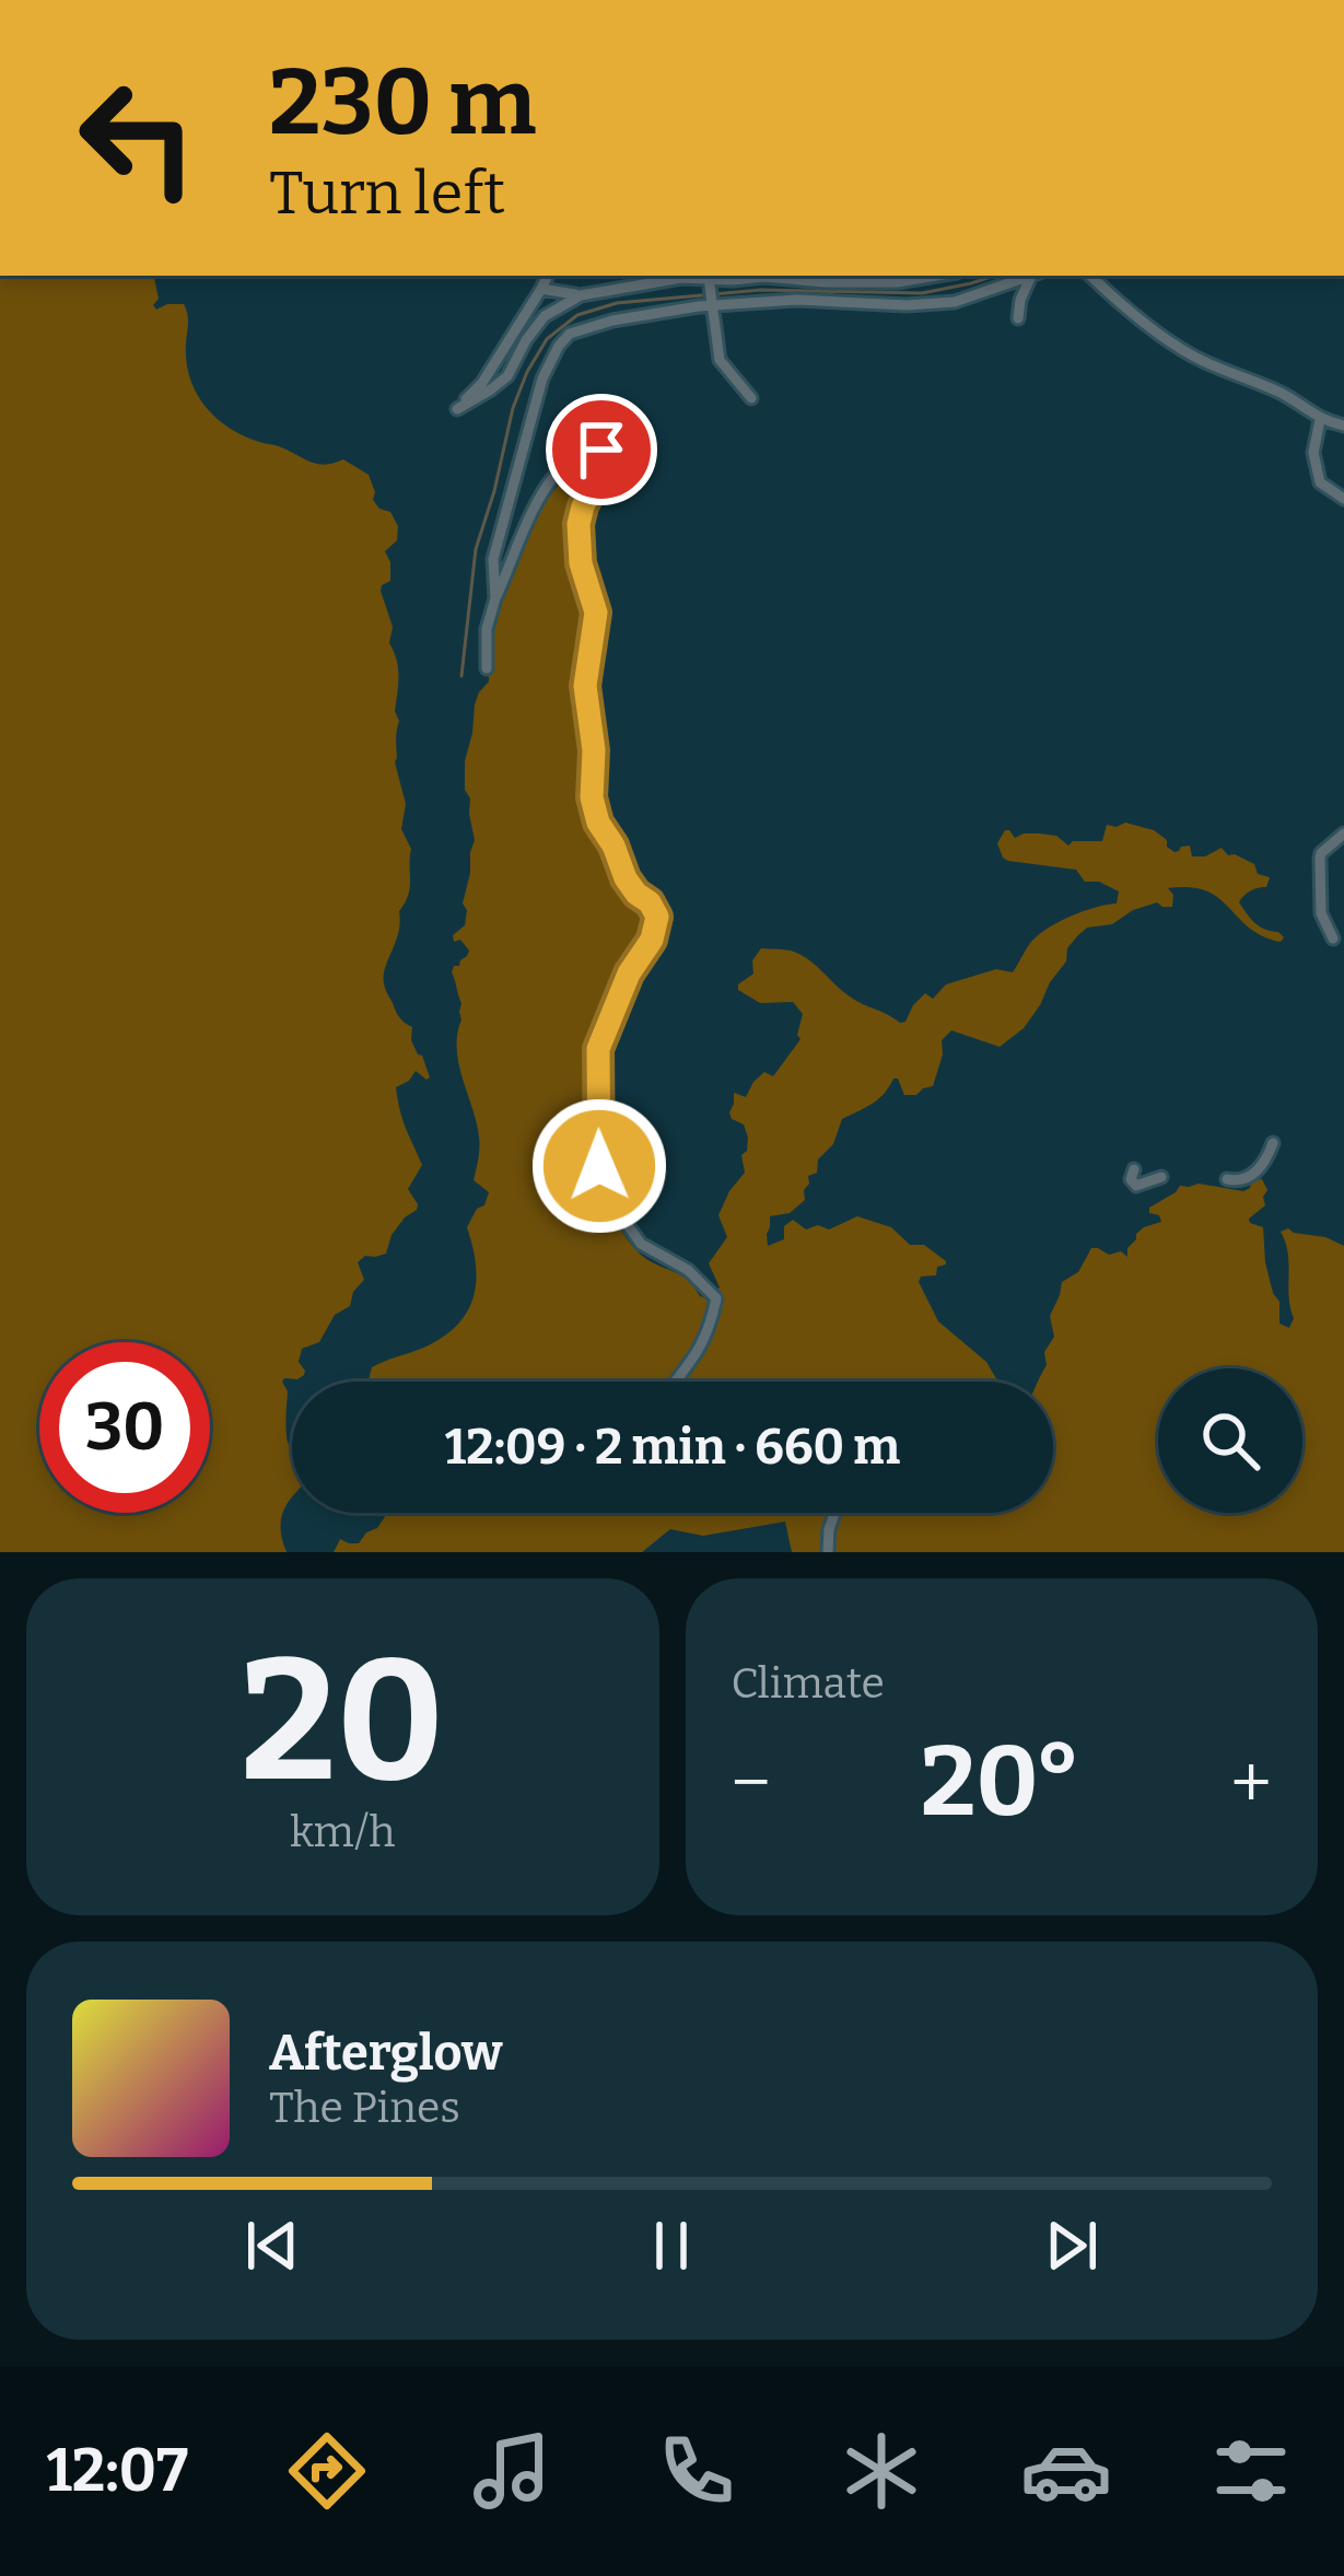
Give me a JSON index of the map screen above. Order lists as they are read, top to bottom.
{
  "page": {
    "turn": ["230 m", "Turn left"],
    "limit": "30",
    "trip": "12:09 · 2 min · 660 m",
    "tile": [
      ["20", "km/h"],
      "Climate"
    ],
    "heat": ["−", "20°", "+"],
    "song": ["Afterglow", "The Pines"],
    "tabs": "12:07"
  }
}
